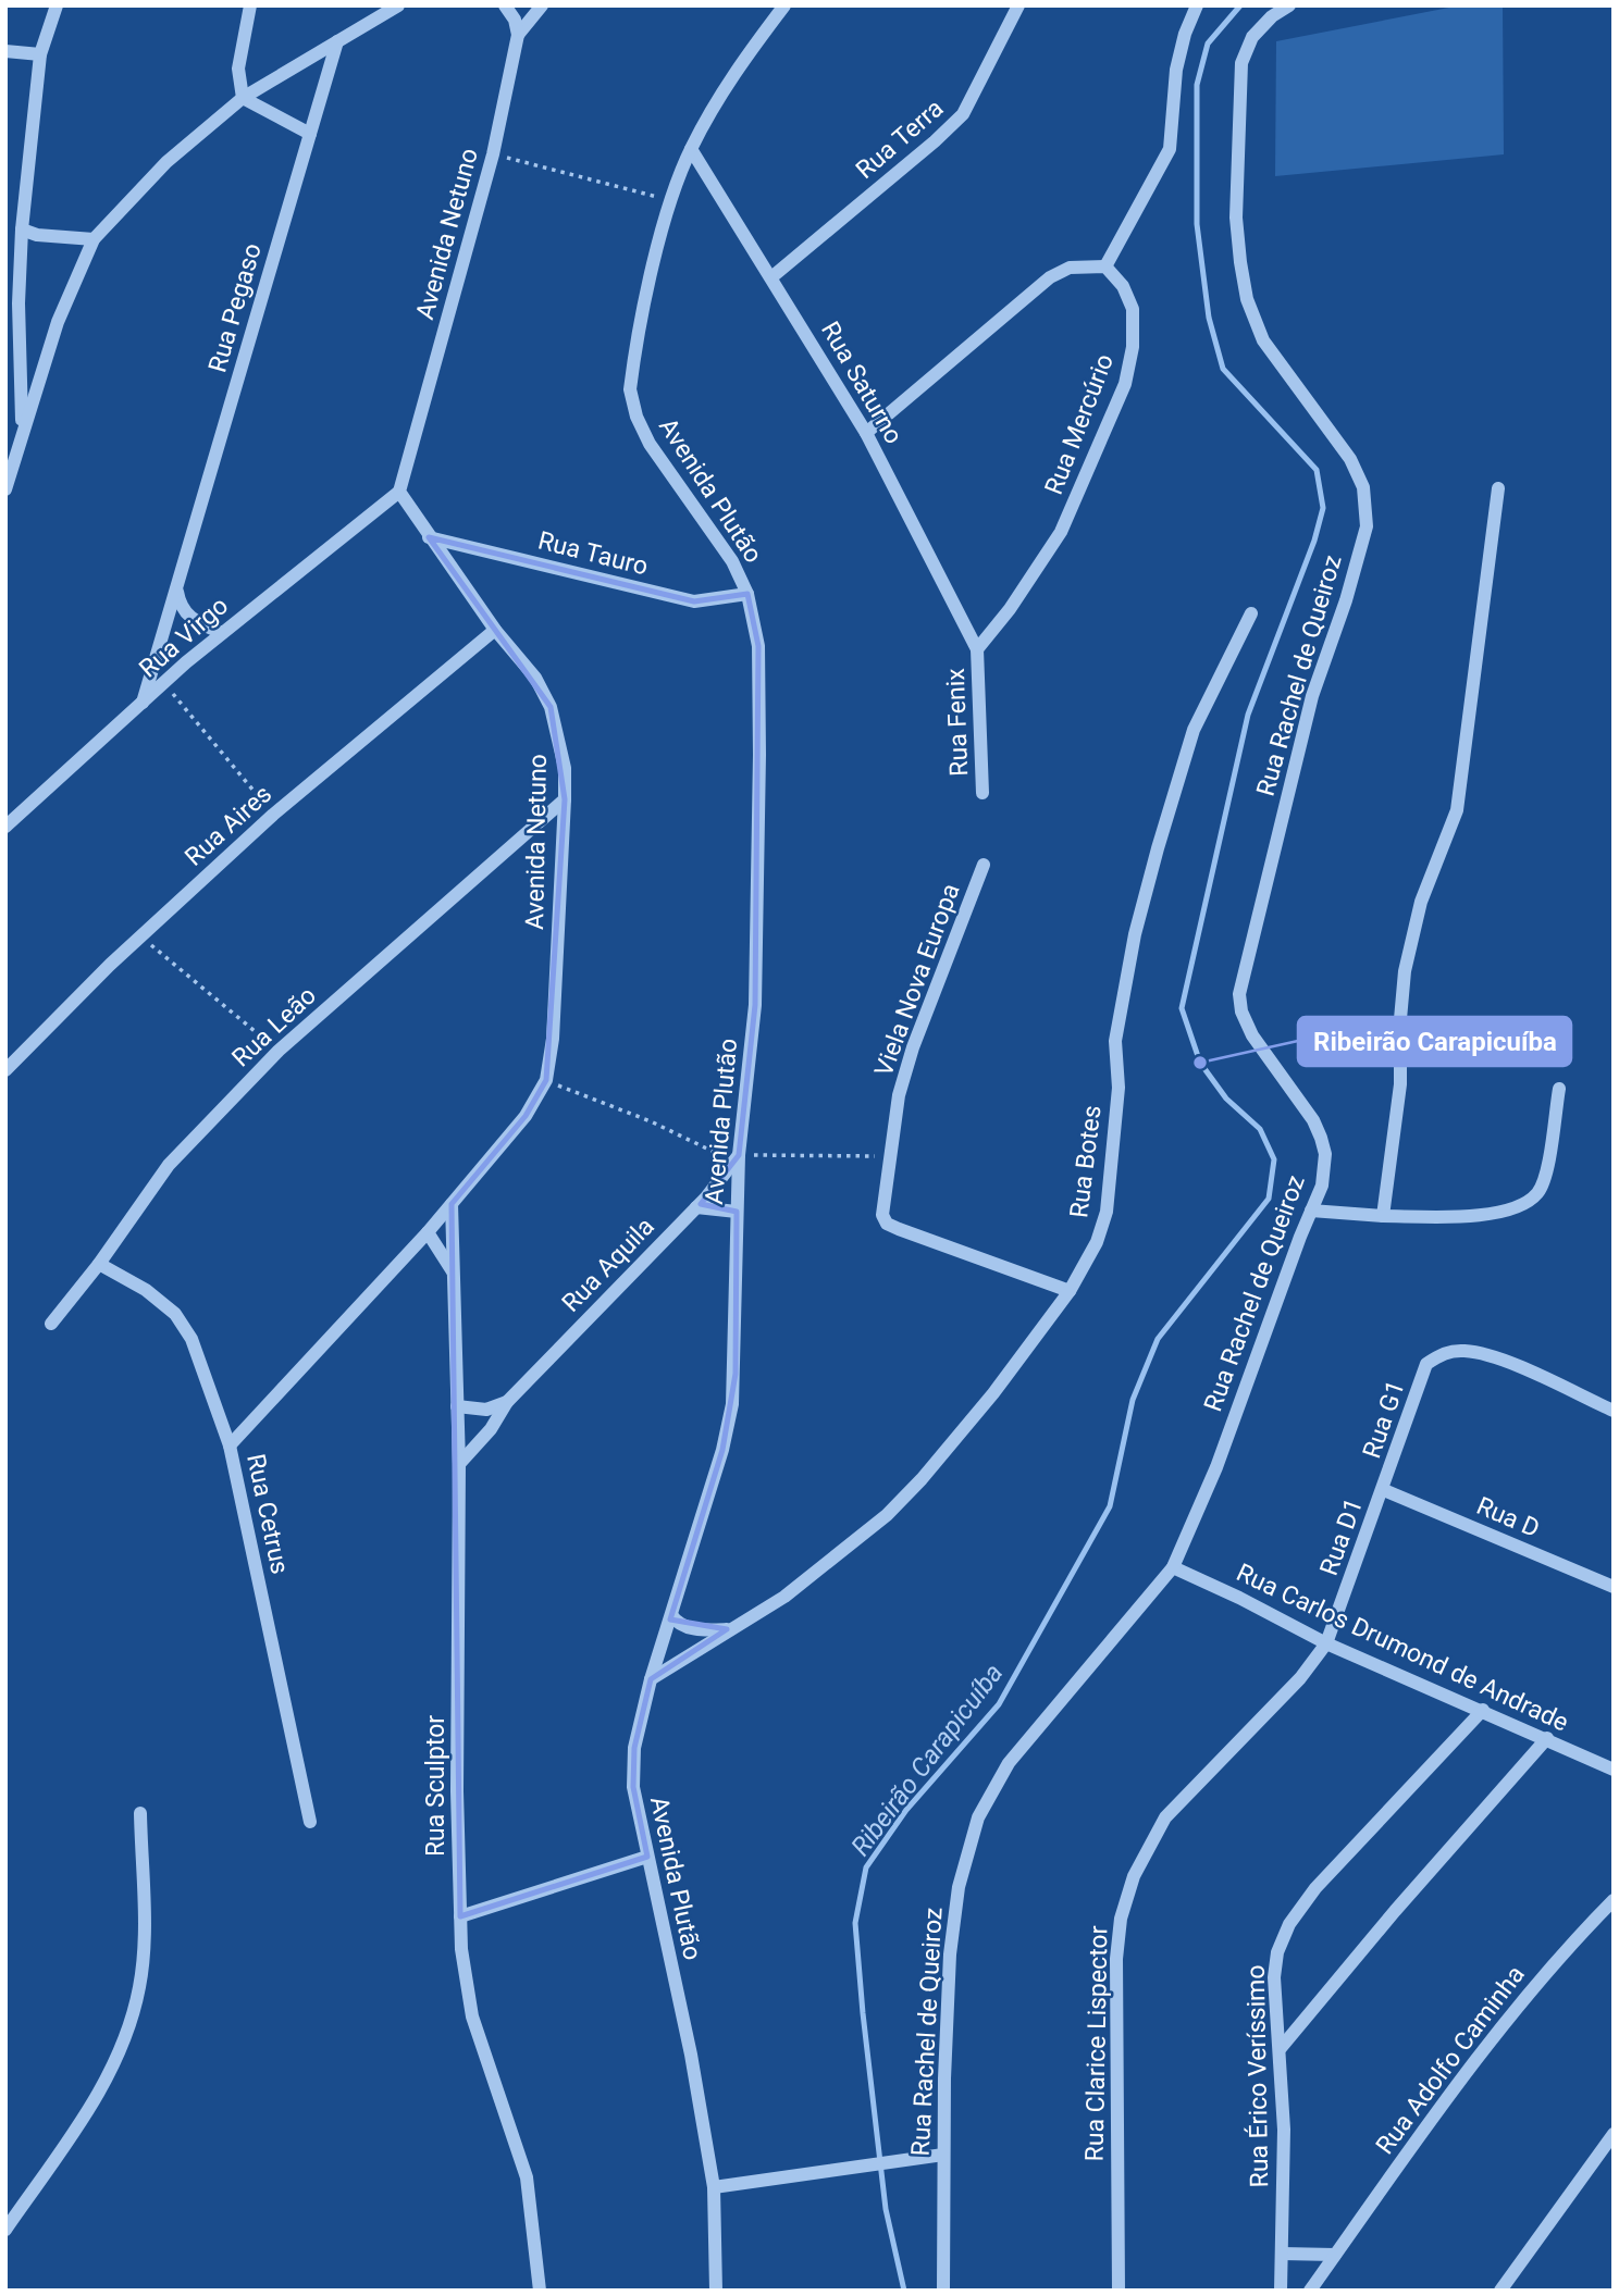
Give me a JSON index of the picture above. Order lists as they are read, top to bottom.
{
  "streets": {
    "street": [
      "Rua Terra",
      "Avenida Netuno",
      "Rua Pegaso",
      "Rua Saturno",
      "Rua Mercúrio",
      "Avenida Plutão",
      "Rua Tauro",
      "Rua Virgo",
      "Rua Rachel de Queiroz",
      "Rua Fenix",
      "Rua Aires",
      "Viela Nova Europa",
      "Rua Leão",
      "Rua Botes",
      "Rua Aquila",
      "Rua G1",
      "Rua Cetrus",
      "Rua D",
      "Rua D1",
      "Rua Carlos Drumond de Andrade",
      "Rua Sculptor",
      "Rua Clarice Lispector",
      "Rua Adolfo Caminha",
      "Rua Érico Veríssimo"
    ]
  },
  "crossings": [
    ["Rua Terra", "Rua Saturno"],
    ["Avenida Netuno", "Rua Tauro"],
    ["Avenida Netuno", "Rua Virgo"],
    ["Avenida Netuno", "Rua Aires"],
    ["Avenida Netuno", "Rua Leão"],
    ["Avenida Netuno", "Rua Cetrus"],
    ["Avenida Netuno", "Rua Sculptor"],
    ["Rua Pegaso", "Rua Virgo"],
    ["Rua Saturno", "Rua Mercúrio"],
    ["Rua Saturno", "Avenida Plutão"],
    ["Rua Saturno", "Rua Fenix"],
    ["Rua Mercúrio", "Rua Fenix"],
    ["Avenida Plutão", "Rua Tauro"],
    ["Avenida Plutão", "Rua Botes"],
    ["Avenida Plutão", "Rua Aquila"],
    ["Rua Rachel de Queiroz", "Rua Carlos Drumond de Andrade"],
    ["Viela Nova Europa", "Rua Botes"],
    ["Rua Leão", "Rua Cetrus"],
    ["Rua Aquila", "Rua Sculptor"],
    ["Rua G1", "Rua D"],
    ["Rua G1", "Rua D1"],
    ["Rua D", "Rua D1"],
    ["Rua D1", "Rua Carlos Drumond de Andrade"],
    ["Rua D1", "Rua Clarice Lispector"],
    ["Rua Carlos Drumond de Andrade", "Rua Clarice Lispector"],
    ["Rua Carlos Drumond de Andrade", "Rua Érico Veríssimo"]
  ],
  "water": ["Ribeirão Carapicuíba"],
  "places": ["Ribeirão Carapicuíba"]
}
